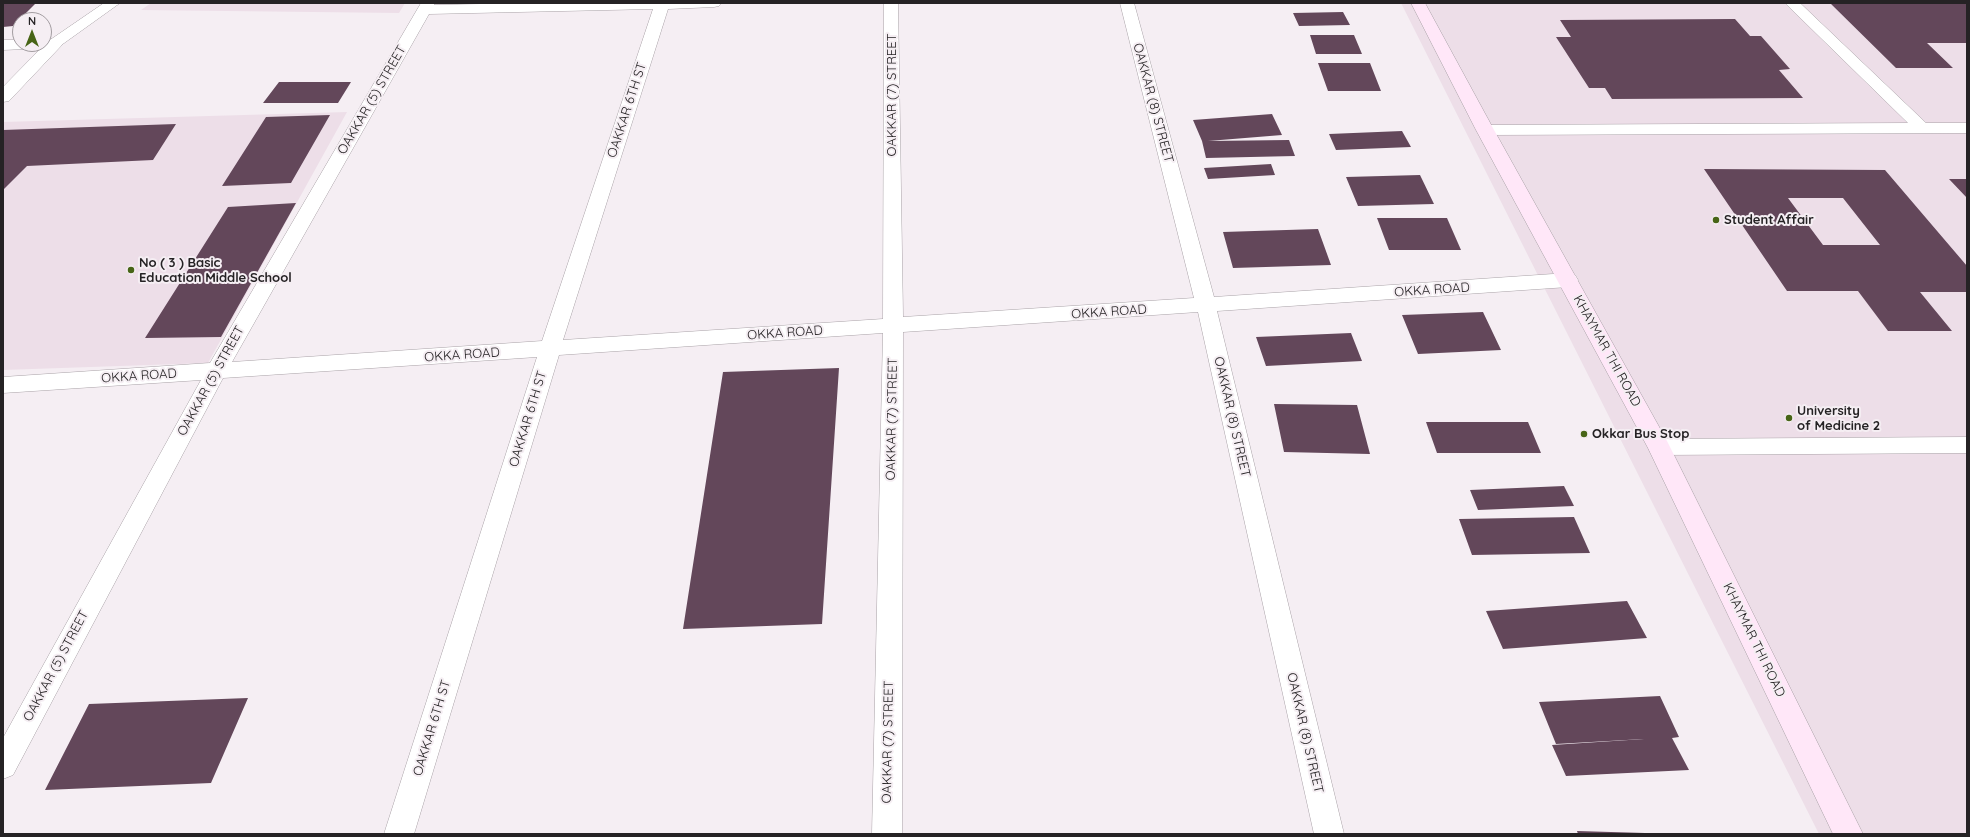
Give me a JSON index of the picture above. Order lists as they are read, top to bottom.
{
  "streets": {
    "main road": ["KHAYMAR THI ROAD"],
    "street": [
      "OAKKAR (7) STREET",
      "OAKKAR (5) STREET",
      "OAKKAR (8) STREET",
      "OAKKAR 6TH ST",
      "OKKA ROAD"
    ]
  },
  "crossings": [
    ["OAKKAR (7) STREET", "OKKA ROAD"],
    ["OAKKAR (5) STREET", "OKKA ROAD"],
    ["OAKKAR (8) STREET", "OKKA ROAD"],
    ["OAKKAR 6TH ST", "OKKA ROAD"],
    ["OKKA ROAD", "KHAYMAR THI ROAD"]
  ],
  "places": [
    "Student Affair",
    "No ( 3 ) Basic Education Middle School",
    "University of Medicine 2",
    "Okkar Bus Stop"
  ],
  "north": "top"
}
